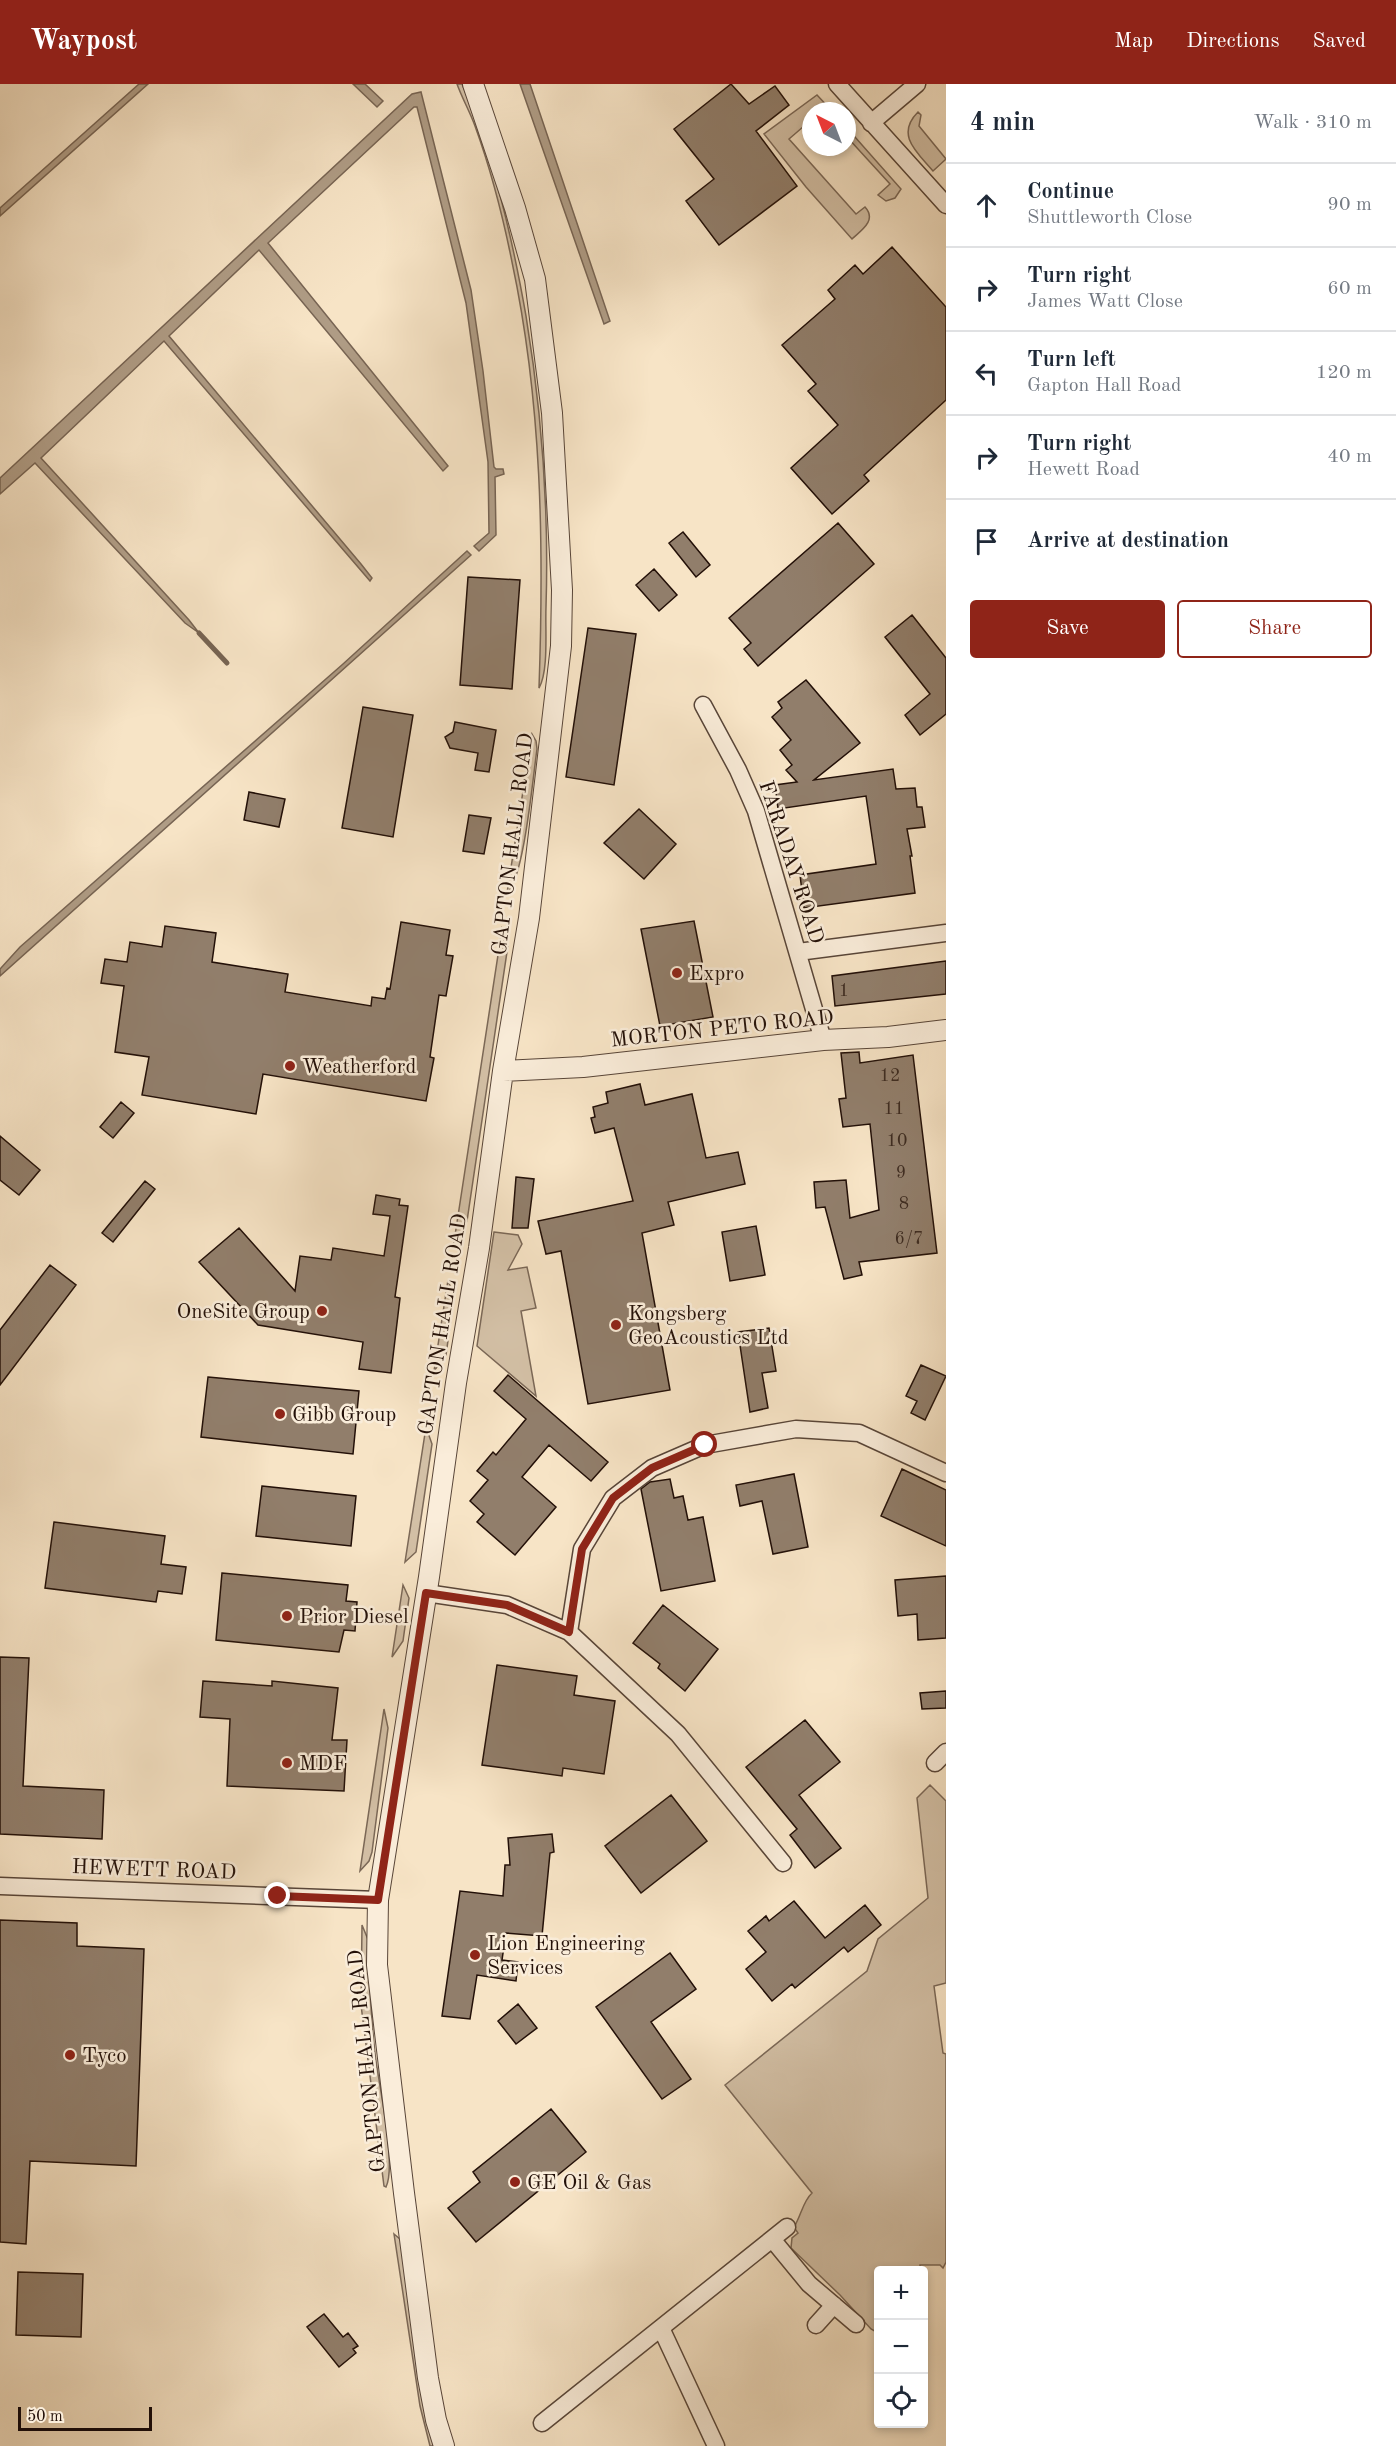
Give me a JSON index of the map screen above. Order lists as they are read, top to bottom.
{
  "streets": {
    "street": [
      "GAPTON HALL ROAD",
      "FARADAY ROAD",
      "MORTON PETO ROAD",
      "HEWETT ROAD"
    ]
  },
  "crossings": [
    ["GAPTON HALL ROAD", "MORTON PETO ROAD"],
    ["GAPTON HALL ROAD", "HEWETT ROAD"],
    ["FARADAY ROAD", "MORTON PETO ROAD"]
  ],
  "places": [
    "Expro",
    "Weatherford",
    "OneSite Group",
    "Kongsberg GeoAcoustics Ltd",
    "Gibb Group",
    "Prior Diesel",
    "MDF",
    "Lion Engineering Services",
    "Tyco",
    "GE Oil & Gas"
  ],
  "house_numbers": [
    "1",
    "12",
    "11",
    "10",
    "9",
    "8",
    "6/7"
  ],
  "scale_bar": "50 m",
  "north": "top left",
  "page": {
    "header": "Waypost",
    "nav": ["Map", "Directions", "Saved"],
    "heading": ["4 min", "Walk · 310 m"],
    "list": [
      ["Continue", "Shuttleworth Close", "90 m"],
      ["Turn right", "James Watt Close", "60 m"],
      ["Turn left", "Gapton Hall Road", "120 m"],
      ["Turn right", "Hewett Road", "40 m"],
      "Arrive at destination"
    ],
    "buttons": ["Save", "Share"],
    "map_buttons": ["+", "−"],
    "scale": "50 m"
  }
}
